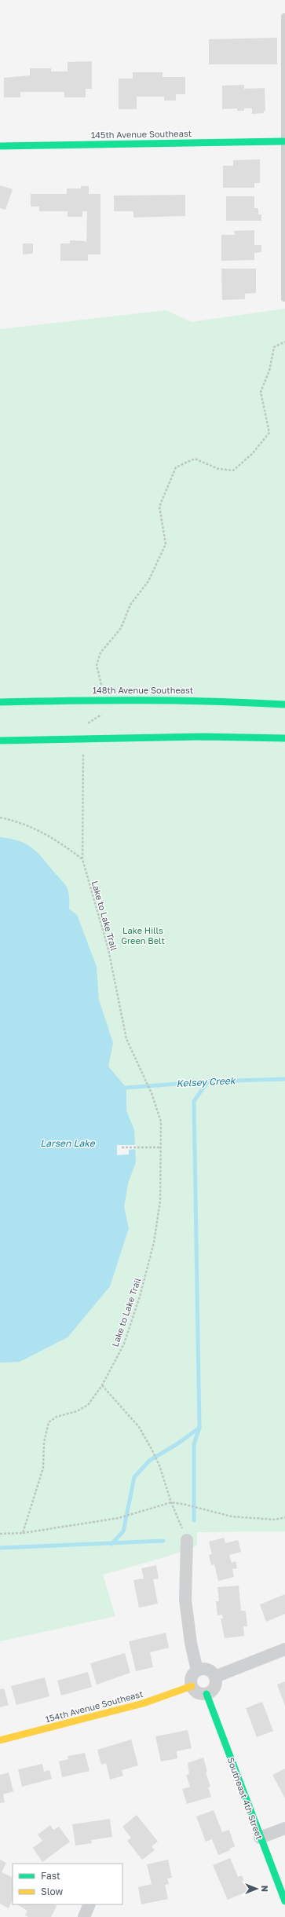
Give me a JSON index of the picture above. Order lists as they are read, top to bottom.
{
  "streets": {
    "street": [
      "145th Avenue Southeast",
      "148th Avenue Southeast",
      "154th Avenue Southeast",
      "Southeast 4th Street"
    ],
    "path": ["Lake to Lake Trail"]
  },
  "crossings": [
    ["154th Avenue Southeast", "Southeast 4th Street"]
  ],
  "water": ["Kelsey Creek", "Larsen Lake"],
  "parks": ["Lake Hills Green Belt"],
  "legend": ["Fast", "Slow"],
  "north": "right"
}
